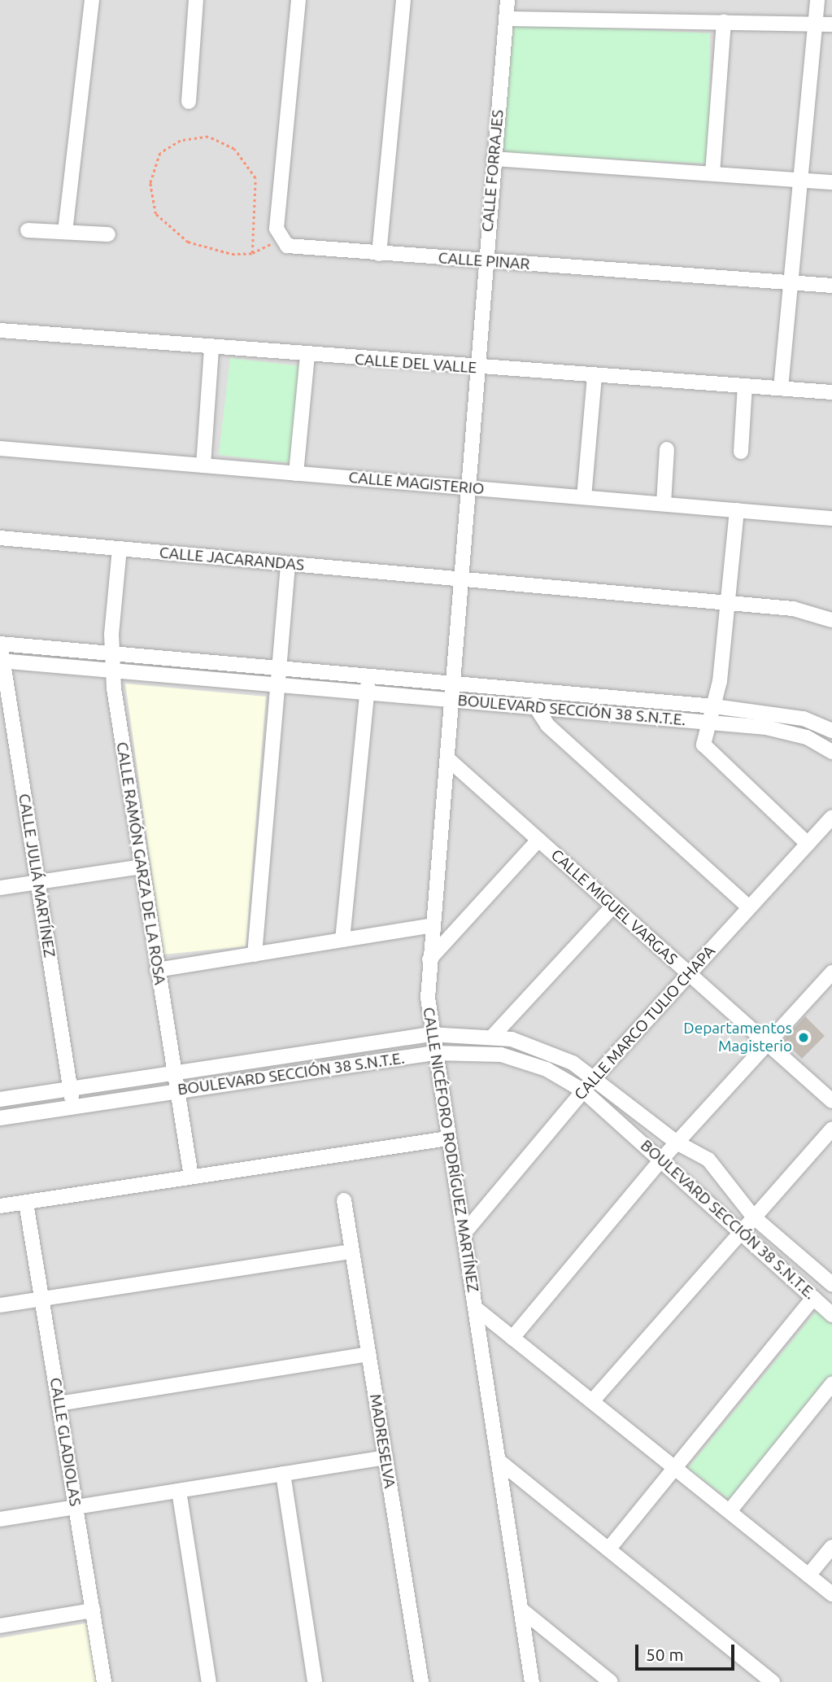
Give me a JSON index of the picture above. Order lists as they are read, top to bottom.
{
  "streets": {
    "street": [
      "CALLE FORRAJES",
      "CALLE PINAR",
      "CALLE DEL VALLE",
      "CALLE MAGISTERIO",
      "CALLE JACARANDAS",
      "BOULEVARD SECCIÓN 38 S.N.T.E.",
      "CALLE RAMÓN GARZA DE LA ROSA",
      "CALLE JULIÁ MARTÍNEZ",
      "CALLE MIGUEL VARGAS",
      "CALLE MARCO TULIO CHAPA",
      "CALLE NICÉFORO RODRÍGUEZ MARTÍNEZ",
      "MADRESELVA",
      "CALLE GLADIOLAS"
    ]
  },
  "crossings": [
    ["CALLE FORRAJES", "CALLE PINAR"],
    ["CALLE FORRAJES", "CALLE DEL VALLE"],
    ["CALLE FORRAJES", "CALLE MAGISTERIO"],
    ["CALLE FORRAJES", "CALLE JACARANDAS"],
    ["CALLE FORRAJES", "CALLE NICÉFORO RODRÍGUEZ MARTÍNEZ"],
    ["CALLE JACARANDAS", "CALLE RAMÓN GARZA DE LA ROSA"],
    ["CALLE JACARANDAS", "CALLE NICÉFORO RODRÍGUEZ MARTÍNEZ"],
    ["BOULEVARD SECCIÓN 38 S.N.T.E.", "CALLE RAMÓN GARZA DE LA ROSA"],
    ["BOULEVARD SECCIÓN 38 S.N.T.E.", "CALLE JULIÁ MARTÍNEZ"],
    ["BOULEVARD SECCIÓN 38 S.N.T.E.", "CALLE MARCO TULIO CHAPA"],
    ["BOULEVARD SECCIÓN 38 S.N.T.E.", "CALLE NICÉFORO RODRÍGUEZ MARTÍNEZ"],
    ["CALLE MIGUEL VARGAS", "CALLE MARCO TULIO CHAPA"],
    ["CALLE MIGUEL VARGAS", "CALLE NICÉFORO RODRÍGUEZ MARTÍNEZ"],
    ["CALLE MARCO TULIO CHAPA", "CALLE NICÉFORO RODRÍGUEZ MARTÍNEZ"]
  ],
  "places": ["Departamentos Magisterio"],
  "scale_bar": "50 m"
}
